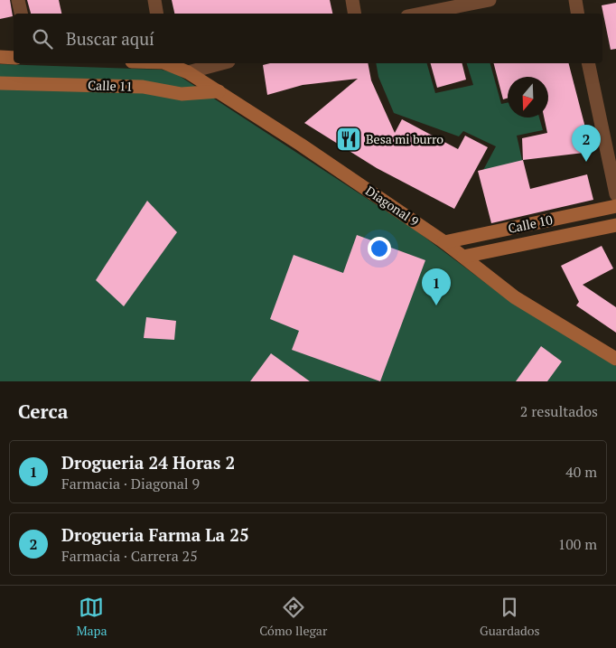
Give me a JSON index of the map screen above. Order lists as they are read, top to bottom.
{
  "streets": {
    "main road": ["Calle 11", "Diagonal 9", "Calle 10"]
  },
  "crossings": [
    ["Calle 11", "Diagonal 9"],
    ["Diagonal 9", "Calle 10"]
  ],
  "places": {
    "restaurant": ["Besa mi burro"]
  },
  "north": "bottom",
  "page": {
    "search": "Buscar aquí",
    "pins": ["2", "1"],
    "heading": ["Cerca", "2 resultados"],
    "list": [
      {
        "mark": "1",
        "name": "Drogueria 24 Horas 2",
        "note": "Farmacia · Diagonal 9",
        "value": "40 m"
      },
      {
        "mark": "2",
        "name": "Drogueria Farma La 25",
        "note": "Farmacia · Carrera 25",
        "value": "100 m"
      }
    ],
    "nav": ["Mapa", "Cómo llegar", "Guardados"]
  }
}
